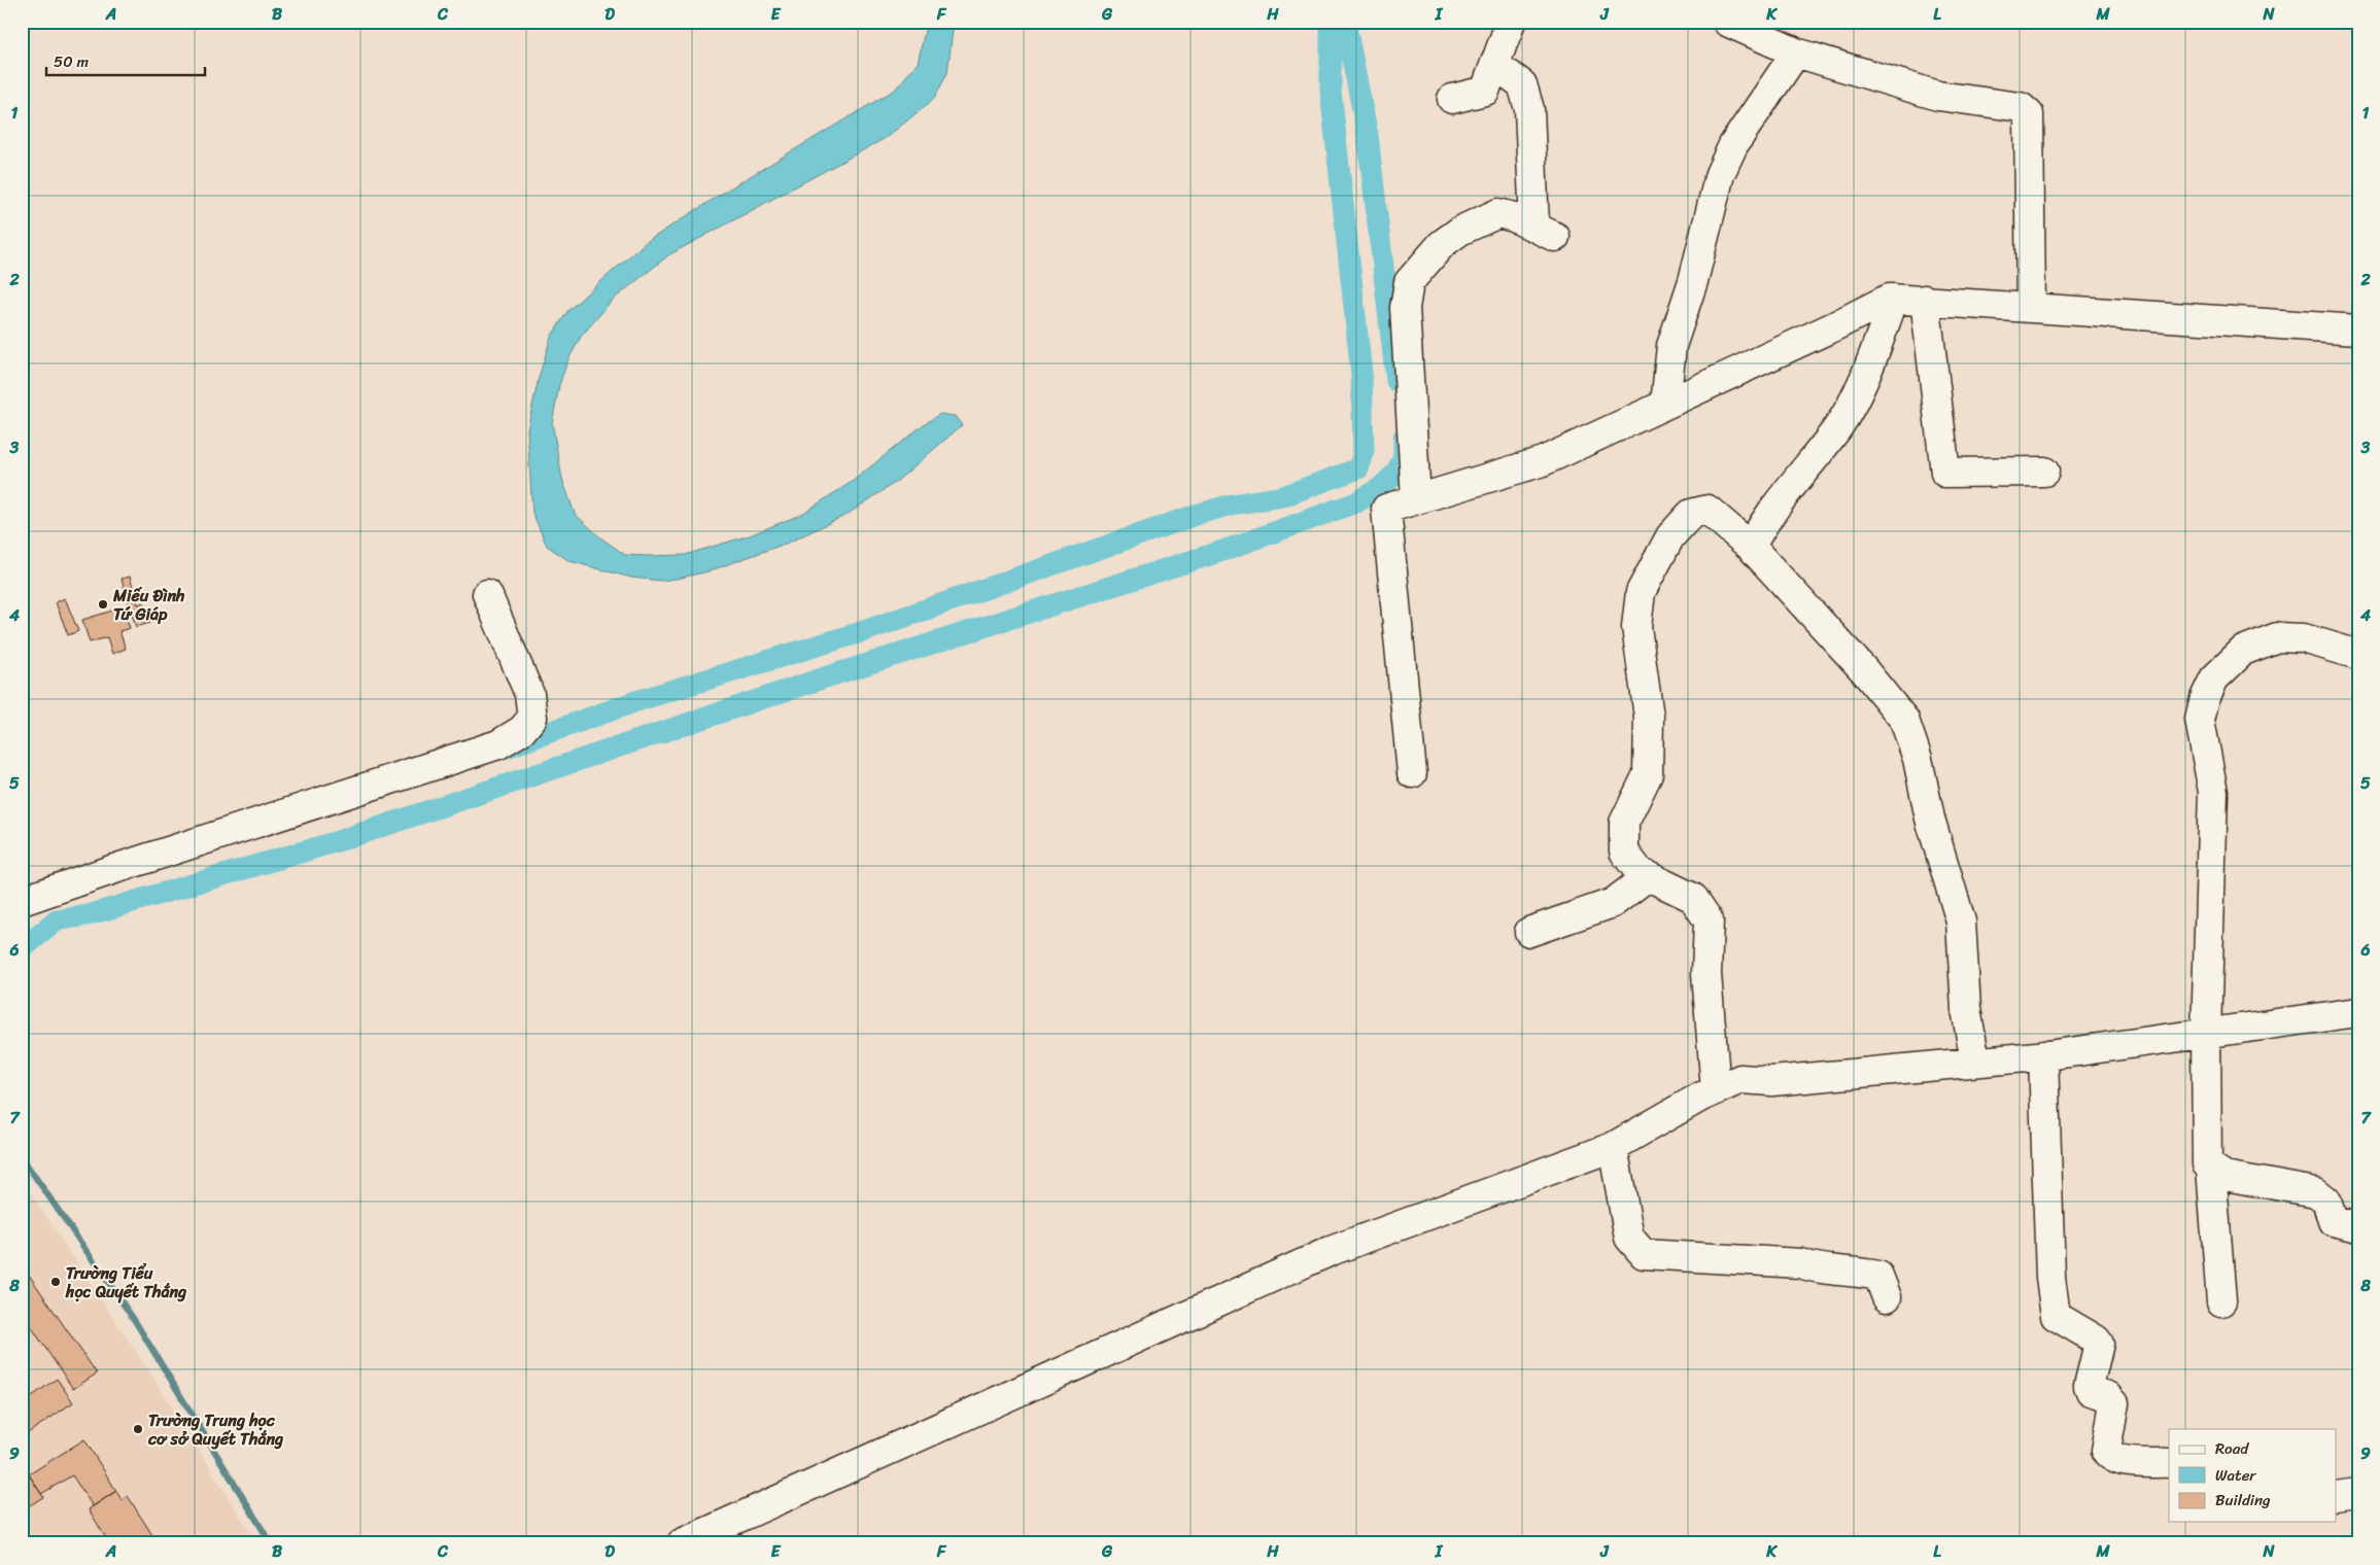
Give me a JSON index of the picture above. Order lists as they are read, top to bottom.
{
  "places": ["Miếu Đình Tứ Giáp", "Trường Tiểu học Quyết Thắng", "Trường Trung học cơ sở Quyết Thắng"],
  "legend": ["Road", "Water", "Building"],
  "scale_bar": "50 m",
  "grid": {
    "columns": [
      "A",
      "B",
      "C",
      "D",
      "E",
      "F",
      "G",
      "H",
      "I",
      "J",
      "K",
      "L",
      "M",
      "N"
    ],
    "rows": [
      "1",
      "2",
      "3",
      "4",
      "5",
      "6",
      "7",
      "8",
      "9"
    ]
  }
}
